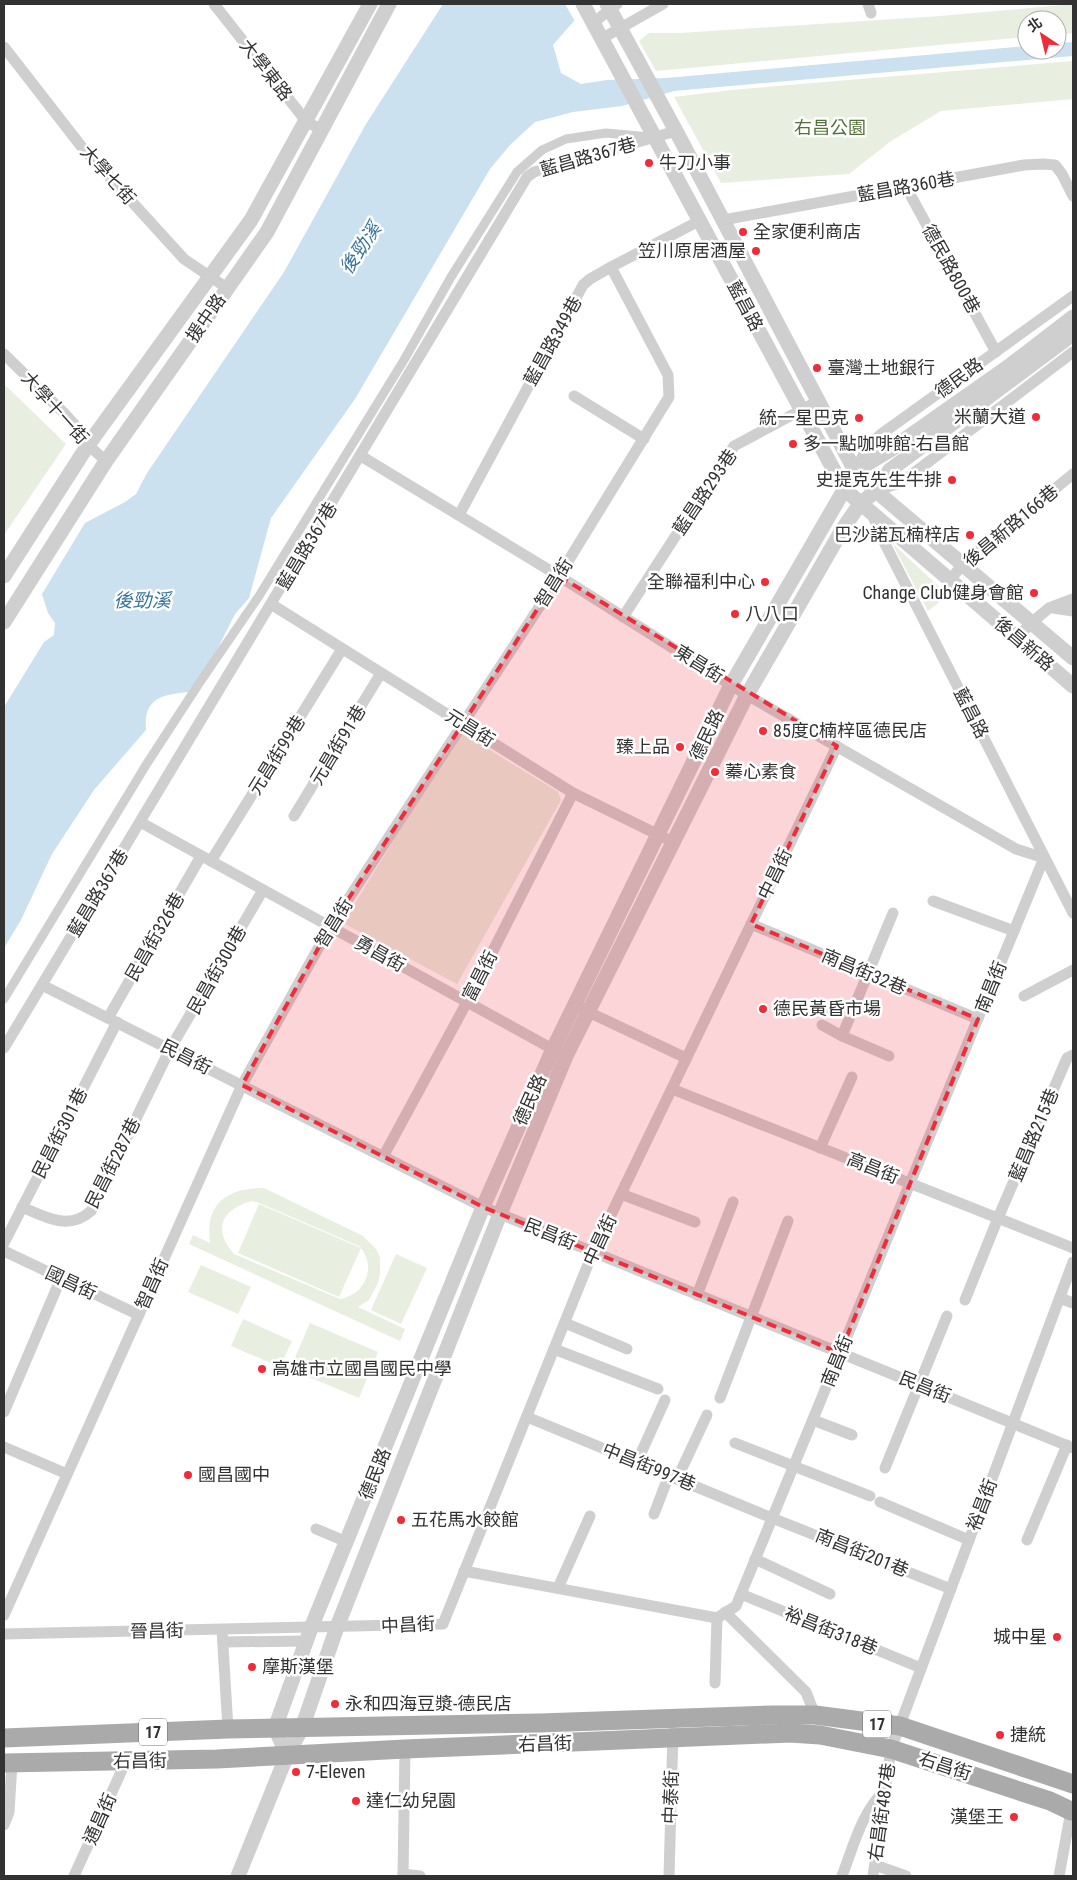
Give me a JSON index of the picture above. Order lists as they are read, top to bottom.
{
  "streets": {
    "main road": ["17", "右昌街"],
    "street": [
      "大學東路",
      "藍昌路367巷",
      "大學七街",
      "藍昌路360巷",
      "德民路800巷",
      "藍昌路",
      "援中路",
      "藍昌路349巷",
      "德民路",
      "大學十一街",
      "藍昌路293巷",
      "後昌新路166巷",
      "智昌街",
      "後昌新路",
      "東昌街",
      "元昌街",
      "元昌街91巷",
      "元昌街99巷",
      "中昌街",
      "民昌街326巷",
      "勇昌街",
      "民昌街300巷",
      "南昌街32巷",
      "富昌街",
      "南昌街",
      "民昌街",
      "民昌街301巷",
      "藍昌路215巷",
      "民昌街287巷",
      "高昌街",
      "國昌街",
      "中昌街997巷",
      "裕昌街",
      "南昌街201巷",
      "晉昌街",
      "裕昌街318巷",
      "中泰街",
      "右昌街487巷",
      "通昌街"
    ]
  },
  "crossings": [
    ["大學東路", "援中路"],
    ["藍昌路367巷", "藍昌路"],
    ["藍昌路367巷", "東昌街"],
    ["藍昌路367巷", "元昌街"],
    ["藍昌路367巷", "勇昌街"],
    ["藍昌路367巷", "民昌街"],
    ["大學七街", "援中路"],
    ["藍昌路360巷", "德民路800巷"],
    ["藍昌路360巷", "藍昌路"],
    ["德民路800巷", "德民路"],
    ["藍昌路", "藍昌路349巷"],
    ["藍昌路", "德民路"],
    ["藍昌路", "藍昌路293巷"],
    ["藍昌路", "後昌新路"],
    ["藍昌路", "東昌街"],
    ["藍昌路", "南昌街"],
    ["援中路", "大學十一街"],
    ["藍昌路349巷", "智昌街"],
    ["藍昌路349巷", "東昌街"],
    ["德民路", "後昌新路"],
    ["德民路", "東昌街"],
    ["德民路", "元昌街"],
    ["德民路", "中昌街"],
    ["德民路", "勇昌街"],
    ["德民路", "民昌街"],
    ["德民路", "晉昌街"],
    ["德民路", "右昌街"],
    ["藍昌路293巷", "東昌街"],
    ["後昌新路166巷", "後昌新路"],
    ["智昌街", "東昌街"],
    ["智昌街", "元昌街"],
    ["智昌街", "勇昌街"],
    ["智昌街", "民昌街"],
    ["智昌街", "國昌街"],
    ["東昌街", "中昌街"],
    ["東昌街", "南昌街"],
    ["元昌街", "元昌街91巷"],
    ["元昌街", "元昌街99巷"],
    ["元昌街", "富昌街"],
    ["元昌街99巷", "民昌街326巷"],
    ["元昌街99巷", "勇昌街"],
    ["中昌街", "南昌街32巷"],
    ["中昌街", "民昌街"],
    ["中昌街", "高昌街"],
    ["中昌街", "中昌街997巷"],
    ["中昌街", "晉昌街"],
    ["民昌街326巷", "勇昌街"],
    ["民昌街326巷", "民昌街"],
    ["民昌街326巷", "民昌街301巷"],
    ["勇昌街", "民昌街300巷"],
    ["勇昌街", "富昌街"],
    ["民昌街300巷", "民昌街"],
    ["民昌街300巷", "民昌街287巷"],
    ["南昌街32巷", "南昌街"],
    ["富昌街", "民昌街"],
    ["南昌街", "民昌街"],
    ["南昌街", "高昌街"],
    ["南昌街", "中昌街997巷"],
    ["南昌街", "南昌街201巷"],
    ["南昌街", "裕昌街318巷"],
    ["民昌街", "民昌街301巷"],
    ["民昌街", "民昌街287巷"],
    ["民昌街", "裕昌街"],
    ["民昌街301巷", "民昌街287巷"],
    ["藍昌路215巷", "高昌街"],
    ["中昌街997巷", "南昌街201巷"],
    ["裕昌街", "南昌街201巷"],
    ["裕昌街", "裕昌街318巷"],
    ["裕昌街", "右昌街"],
    ["裕昌街", "右昌街487巷"],
    ["右昌街", "中泰街"],
    ["右昌街", "右昌街487巷"],
    ["右昌街", "通昌街"]
  ],
  "water": ["後勁溪"],
  "parks": ["右昌公園"],
  "places": [
    "牛刀小事",
    "全家便利商店",
    "笠川原居酒屋",
    "臺灣土地銀行",
    "米蘭大道",
    "統一星巴克",
    "多一點咖啡館-右昌館",
    "史提克先生牛排",
    "巴沙諾瓦楠梓店",
    "全聯福利中心",
    "Change Club健身會館",
    "八八口",
    "85度C楠梓區德民店",
    "臻上品",
    "蓁心素食",
    "德民黃昏市場",
    "高雄市立國昌國民中學",
    "國昌國中",
    "五花馬水餃館",
    "城中星",
    "摩斯漢堡",
    "永和四海豆漿-德民店",
    "捷統",
    "7-Eleven",
    "達仁幼兒園",
    "漢堡王"
  ],
  "north": "top left"
}
